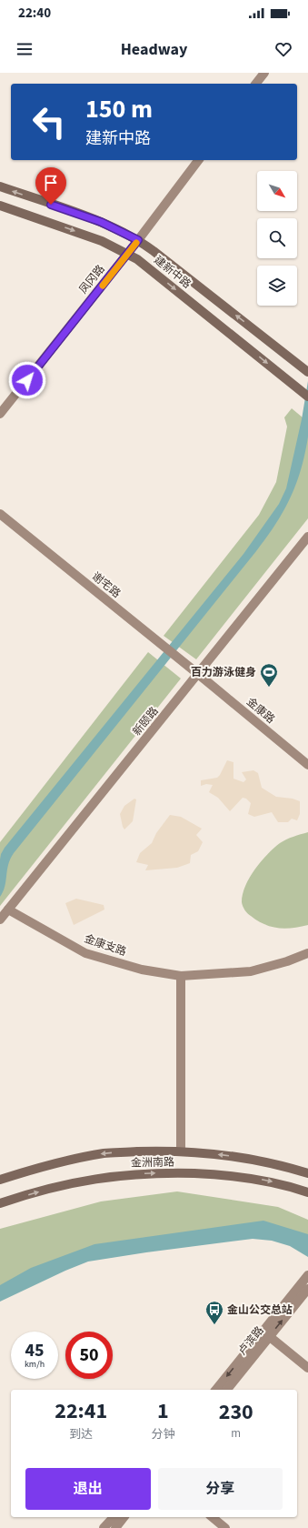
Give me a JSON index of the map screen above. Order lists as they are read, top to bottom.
{
  "streets": {
    "main road": ["建新中路", "金洲南路"],
    "street": [
      "凤冈路",
      "谢宅路",
      "金康路",
      "新颐路",
      "金康支路",
      "卢滨路"
    ]
  },
  "crossings": [
    ["建新中路", "凤冈路"],
    ["谢宅路", "金康路"],
    ["谢宅路", "新颐路"],
    ["金康路", "新颐路"],
    ["新颐路", "金康支路"]
  ],
  "places": {
    "sports": ["百力游泳健身"],
    "bus stop": ["金山公交总站"]
  },
  "north": "bottom right",
  "page": {
    "status": "22:40",
    "header": "Headway",
    "turn": ["150 m", "建新中路"],
    "speed": "45 km/h",
    "limit": "50",
    "eta": [
      "22:41",
      "到达",
      "1",
      "分钟",
      "230",
      "m"
    ],
    "buttons": ["退出", "分享"]
  }
}
